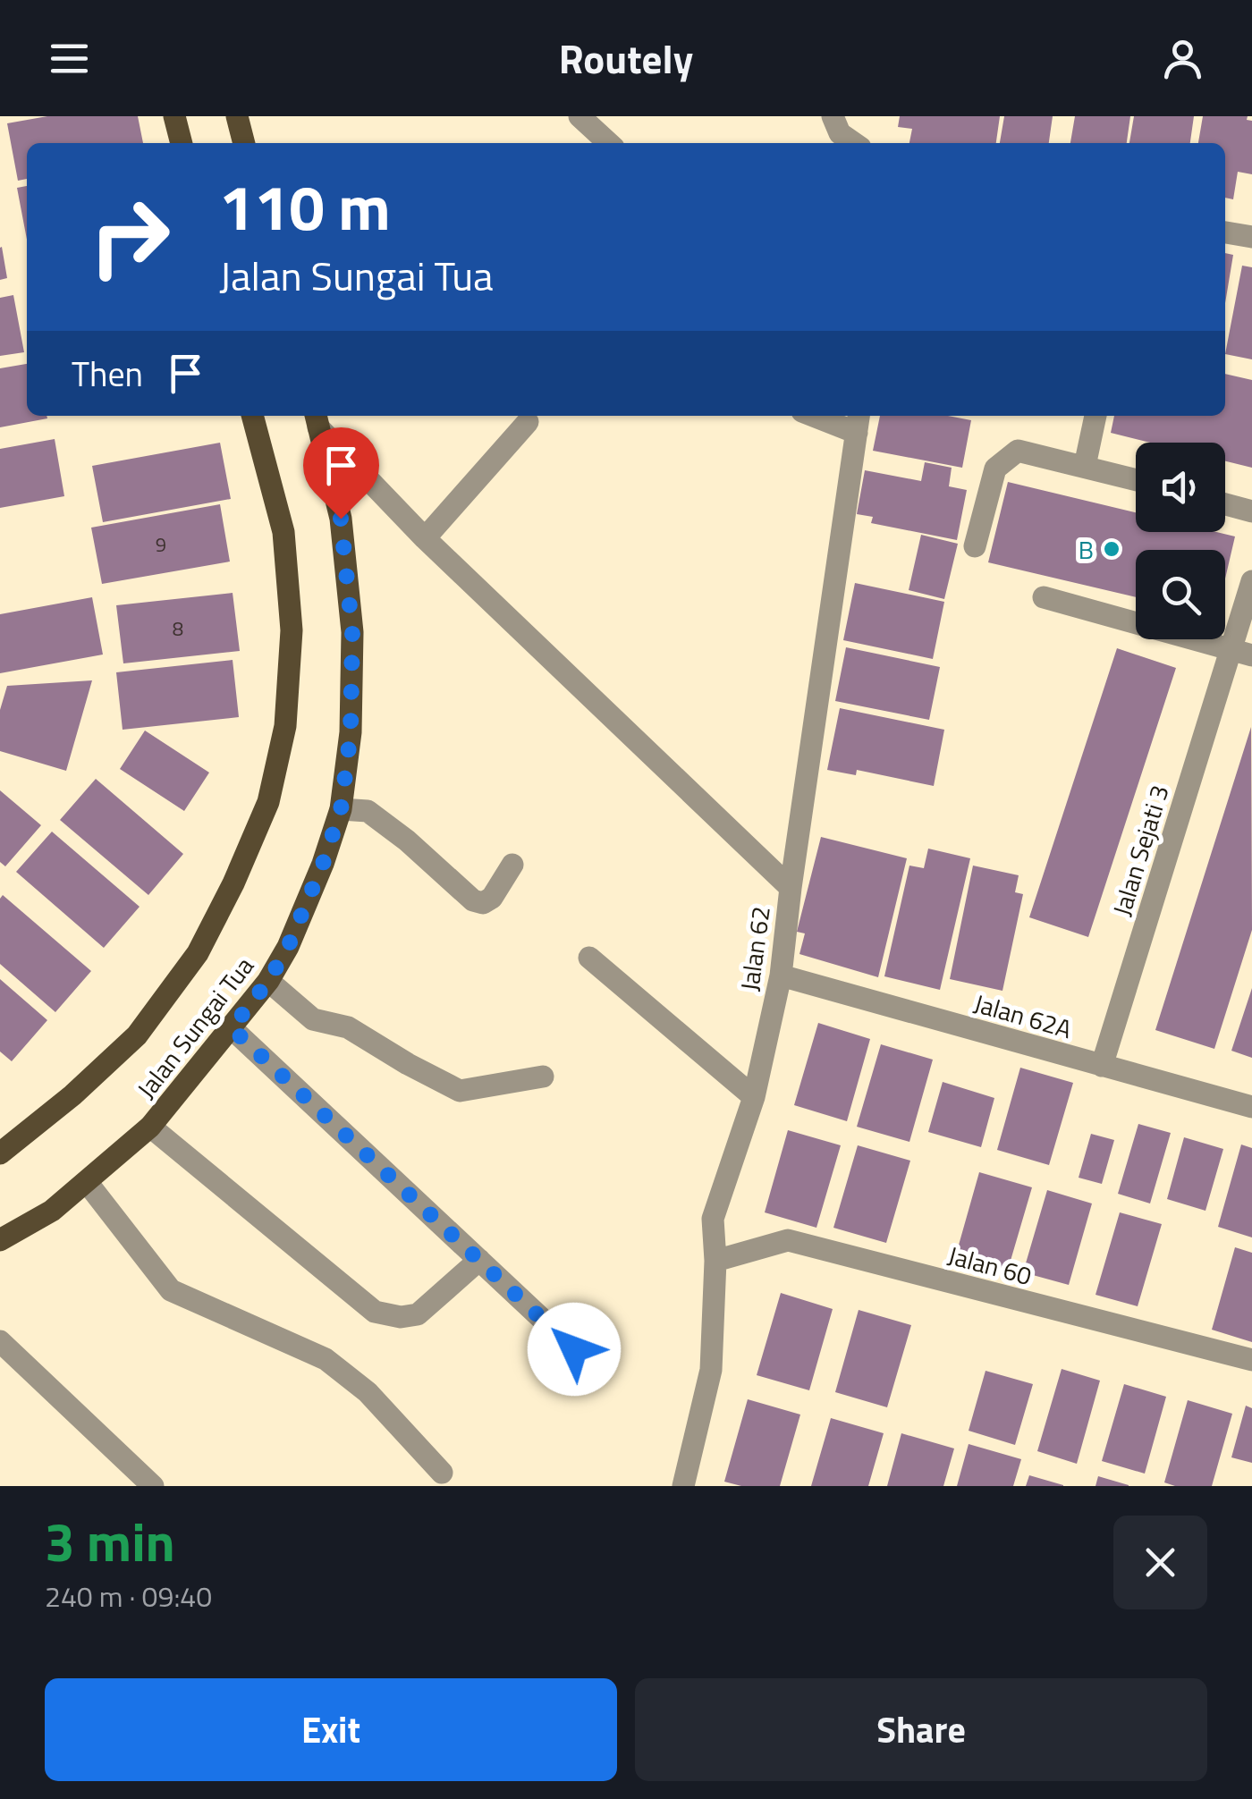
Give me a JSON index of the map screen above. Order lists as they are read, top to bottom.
{
  "streets": {
    "main road": ["Jalan Sungai Tua"],
    "street": [
      "Jalan Sejati 3",
      "Jalan 62",
      "Jalan 62A",
      "Jalan 60"
    ]
  },
  "crossings": [
    ["Jalan Sejati 3", "Jalan 62A"],
    ["Jalan 62", "Jalan 62A"],
    ["Jalan 62", "Jalan 60"]
  ],
  "places": ["B"],
  "house_numbers": ["9", "8"],
  "page": {
    "header": "Routely",
    "turn": ["110 m", "Jalan Sungai Tua"],
    "then": "Then",
    "heading": ["3 min", "240 m · 09:40"],
    "buttons": ["Exit", "Share"]
  }
}
